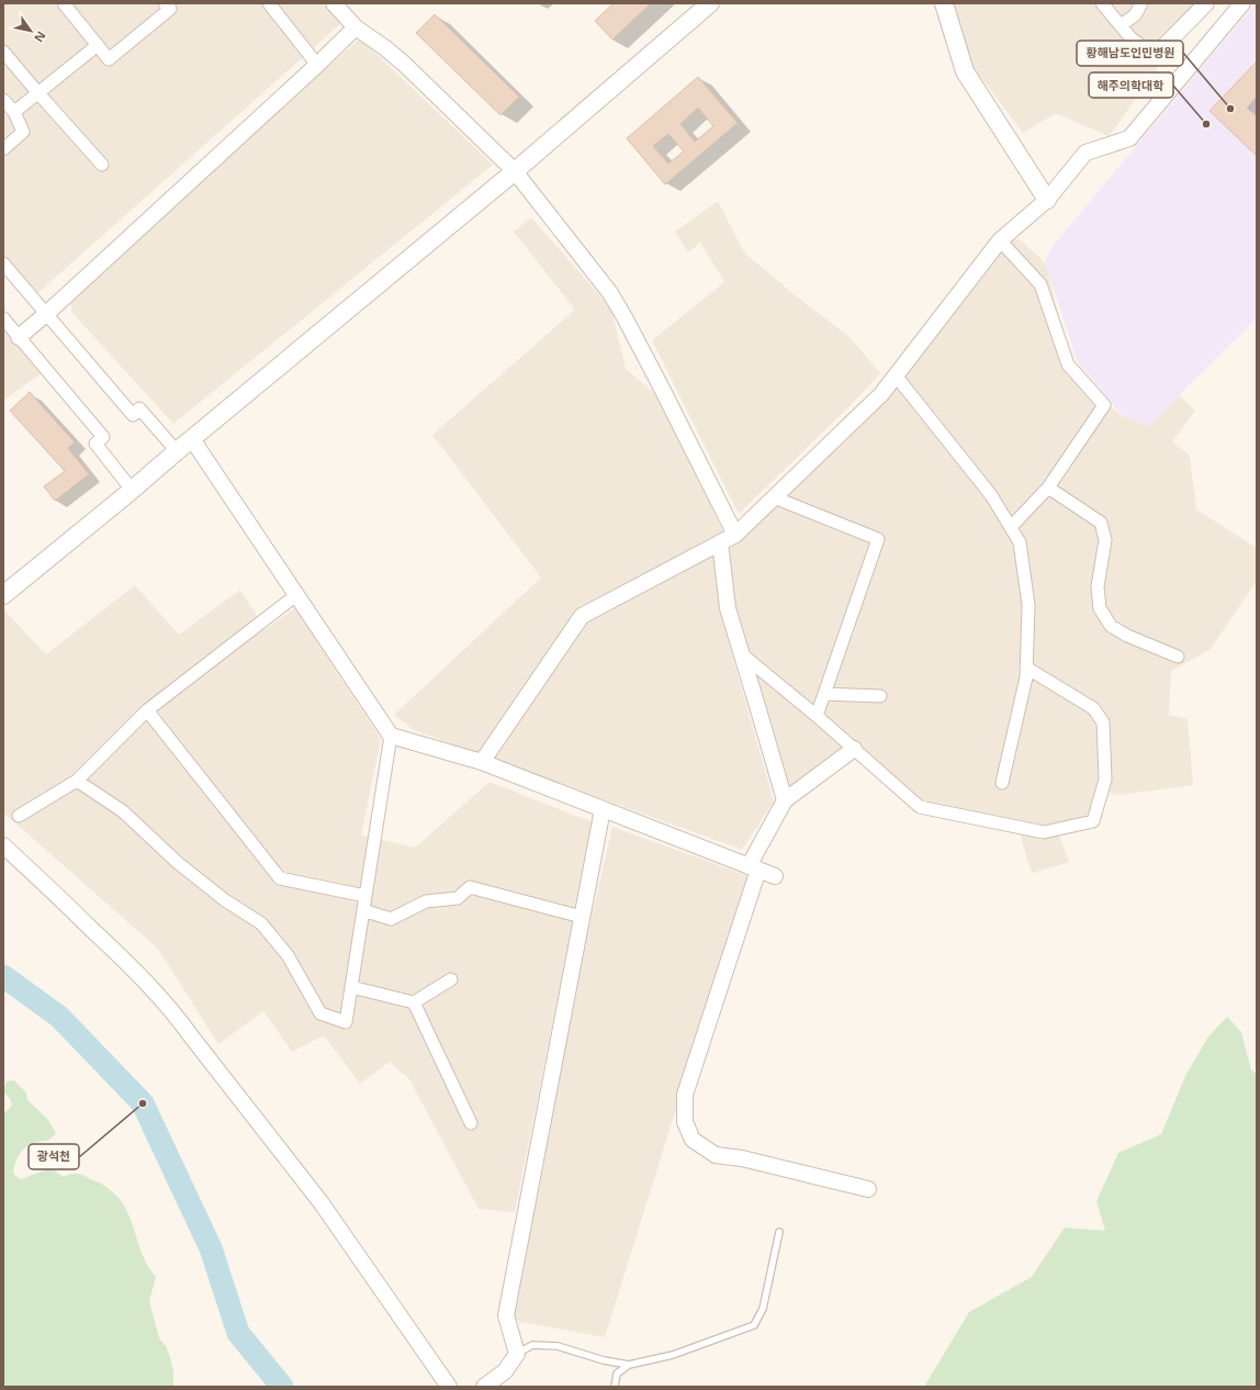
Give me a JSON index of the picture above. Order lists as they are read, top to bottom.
{
  "places": ["황해남도인민병원", "해주의학대학", "광석천"],
  "north": "bottom right"
}
